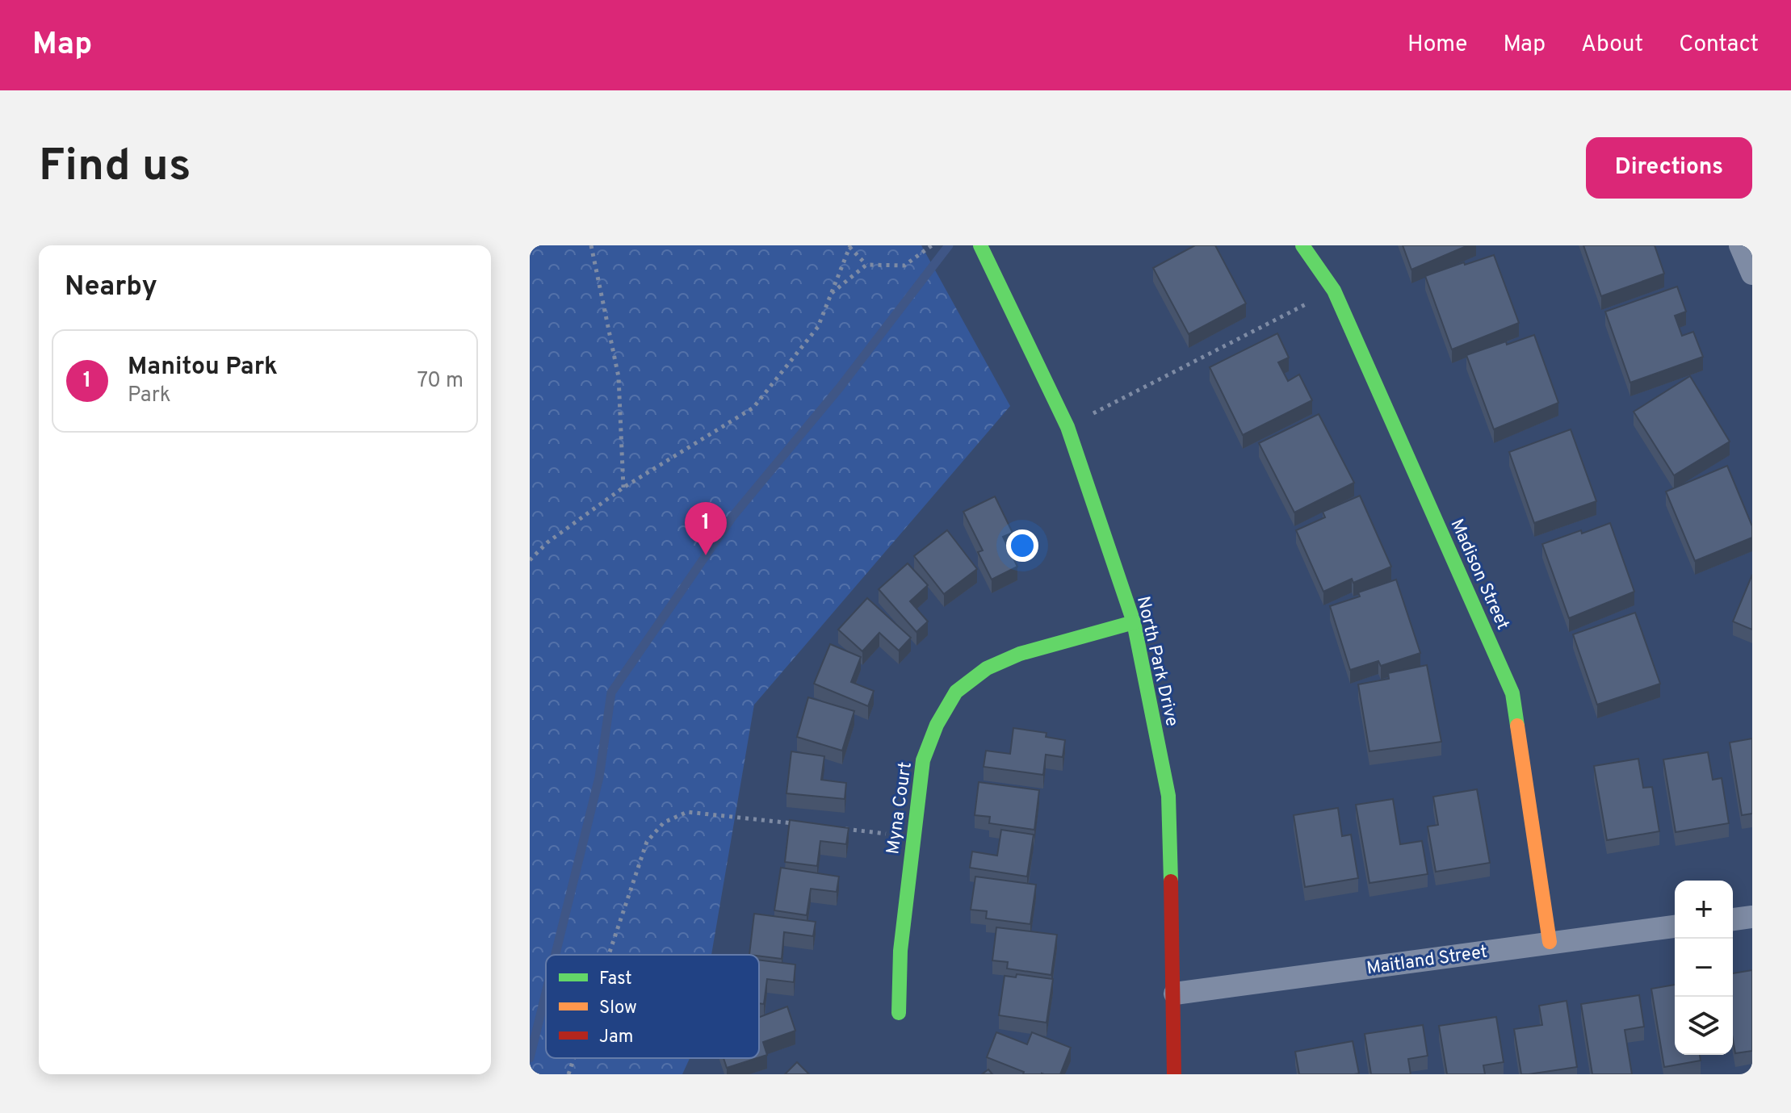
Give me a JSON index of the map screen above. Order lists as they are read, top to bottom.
{
  "streets": {
    "street": [
      "Madison Street",
      "North Park Drive",
      "Myna Court",
      "Maitland Street"
    ]
  },
  "crossings": [
    ["Madison Street", "Maitland Street"],
    ["North Park Drive", "Myna Court"],
    ["North Park Drive", "Maitland Street"]
  ],
  "legend": ["Fast", "Slow", "Jam"],
  "page": {
    "header": "Map",
    "nav": [
      "Home",
      "Map",
      "About",
      "Contact"
    ],
    "buttons": "Directions",
    "title": "Find us",
    "heading": "Nearby",
    "list": [
      {
        "mark": "1",
        "name": "Manitou Park",
        "note": "Park",
        "value": "70 m"
      }
    ],
    "pins": "1",
    "map_buttons": ["+", "−"]
  }
}
